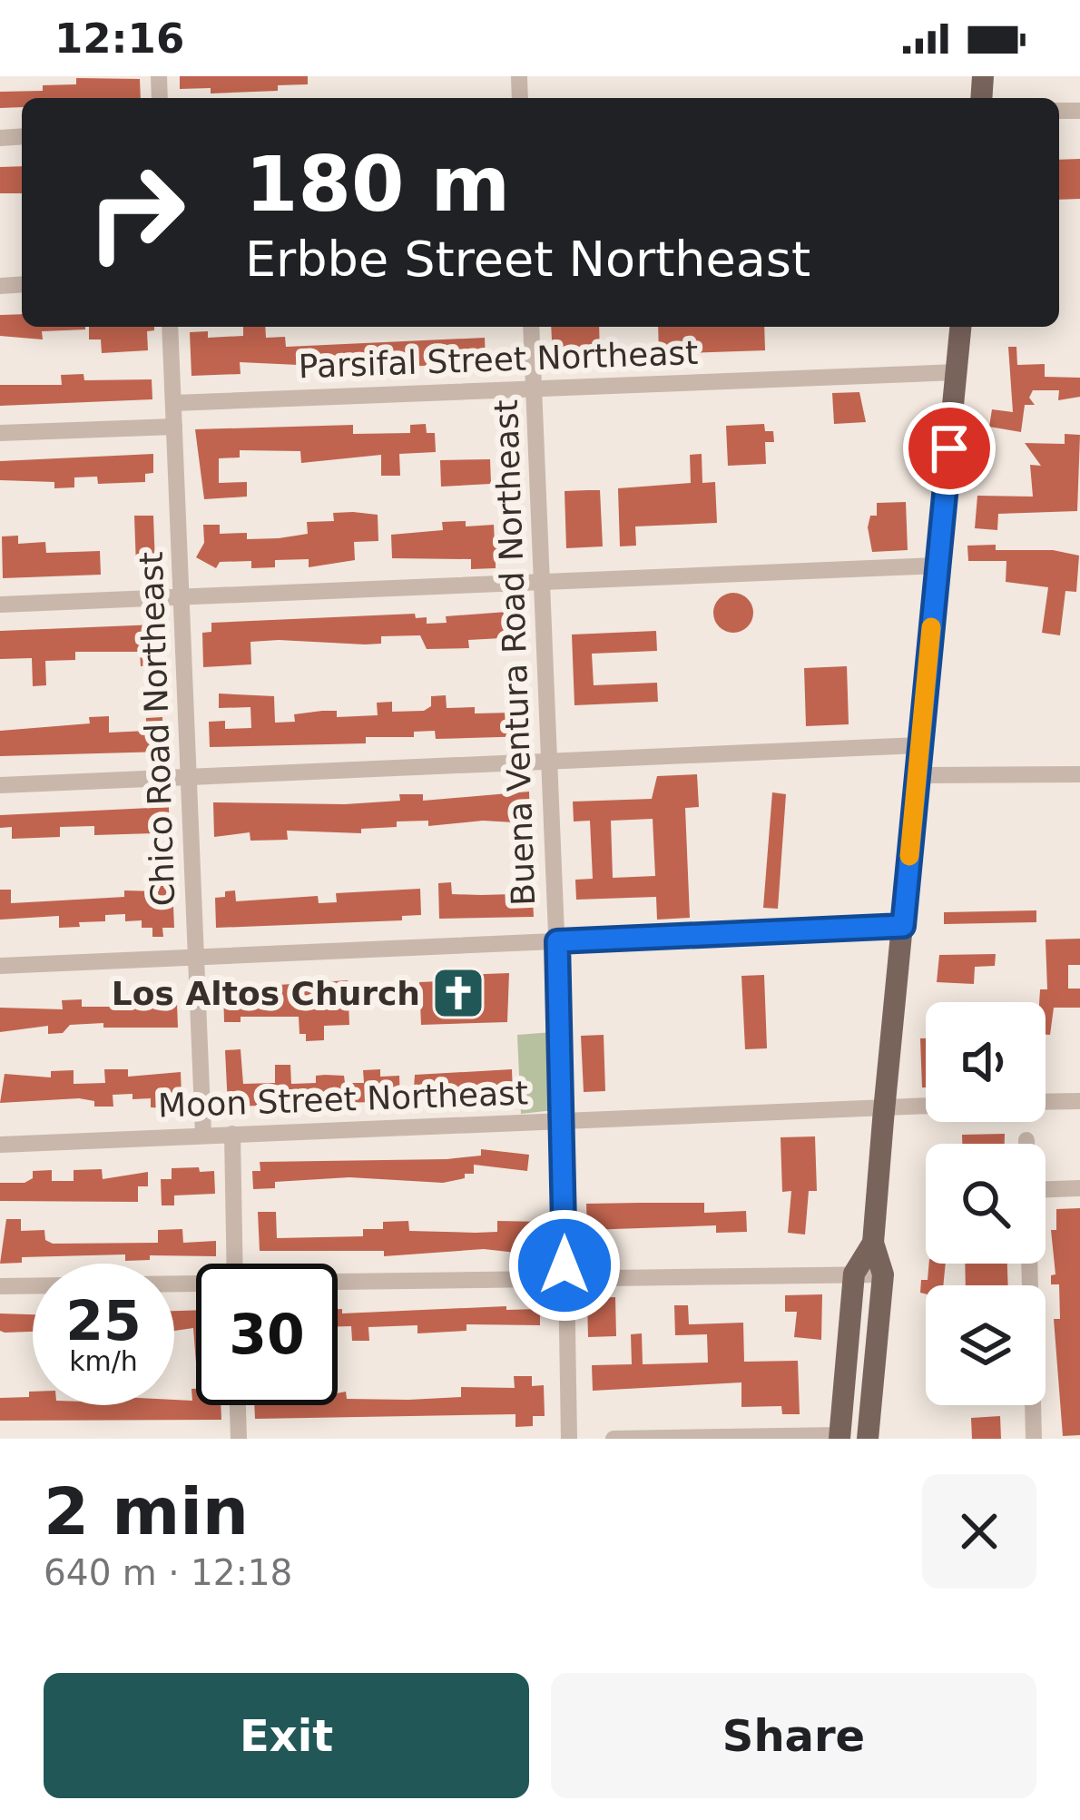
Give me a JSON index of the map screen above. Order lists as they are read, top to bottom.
{
  "streets": {
    "street": [
      "Parsifal Street Northeast",
      "Buena Ventura Road Northeast",
      "Chico Road Northeast",
      "Moon Street Northeast"
    ]
  },
  "crossings": [
    ["Parsifal Street Northeast", "Buena Ventura Road Northeast"],
    ["Parsifal Street Northeast", "Chico Road Northeast"],
    ["Buena Ventura Road Northeast", "Moon Street Northeast"],
    ["Chico Road Northeast", "Moon Street Northeast"]
  ],
  "places": {
    "church": ["Los Altos Church"]
  },
  "page": {
    "status": "12:16",
    "turn": ["180 m", "Erbbe Street Northeast"],
    "speed": "25 km/h",
    "limit": "30",
    "heading": ["2 min", "640 m · 12:18"],
    "buttons": ["Exit", "Share"]
  }
}
